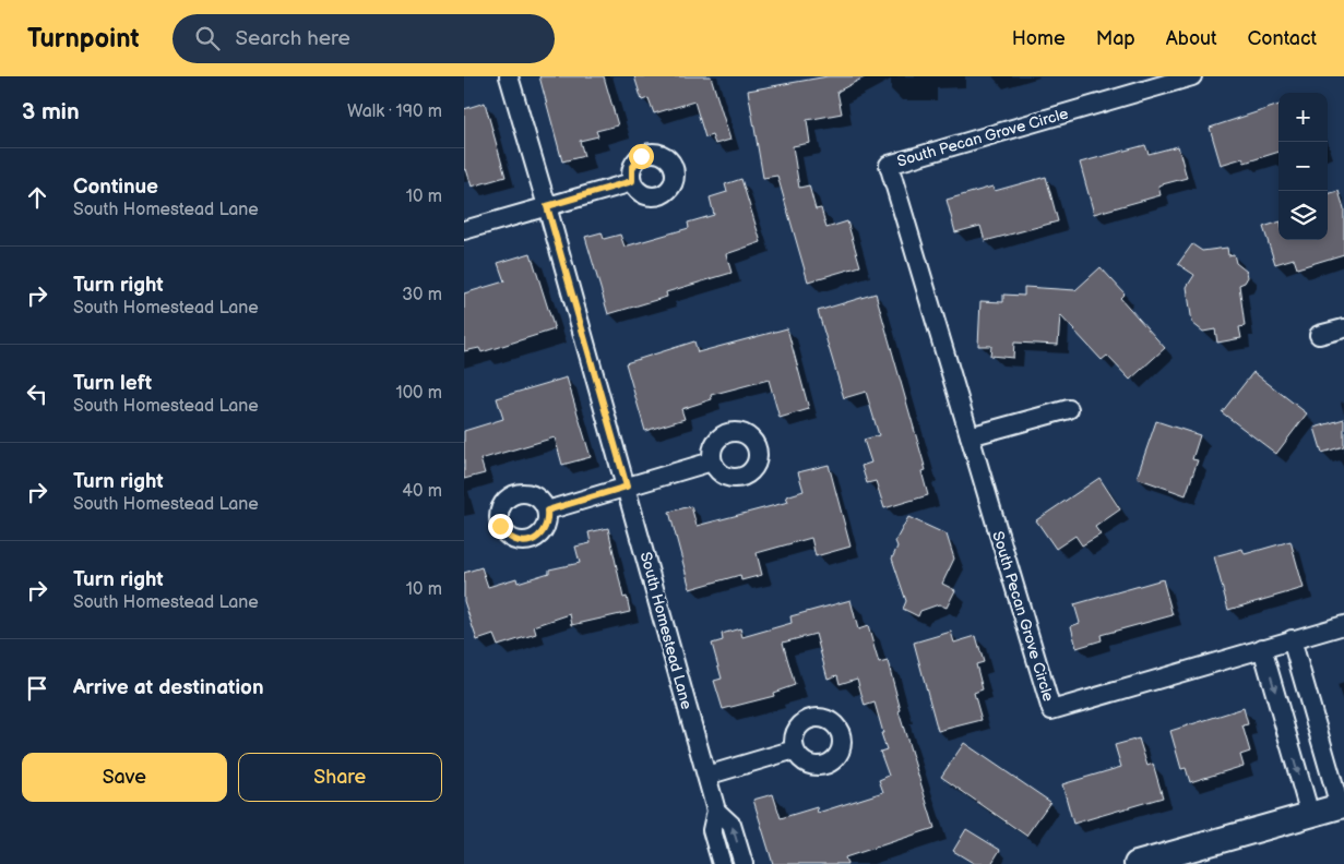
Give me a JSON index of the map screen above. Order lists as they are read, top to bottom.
{
  "streets": {
    "street": ["South Pecan Grove Circle", "South Homestead Lane"]
  },
  "page": {
    "header": "Turnpoint",
    "search": "Search here",
    "nav": [
      "Home",
      "Map",
      "About",
      "Contact"
    ],
    "heading": ["3 min", "Walk · 190 m"],
    "map_buttons": ["+", "−"],
    "list": [
      ["Continue", "South Homestead Lane", "10 m"],
      ["Turn right", "South Homestead Lane", "30 m"],
      ["Turn left", "South Homestead Lane", "100 m"],
      ["Turn right", "South Homestead Lane", "40 m"],
      ["Turn right", "South Homestead Lane", "10 m"],
      "Arrive at destination"
    ],
    "buttons": ["Save", "Share"]
  }
}
